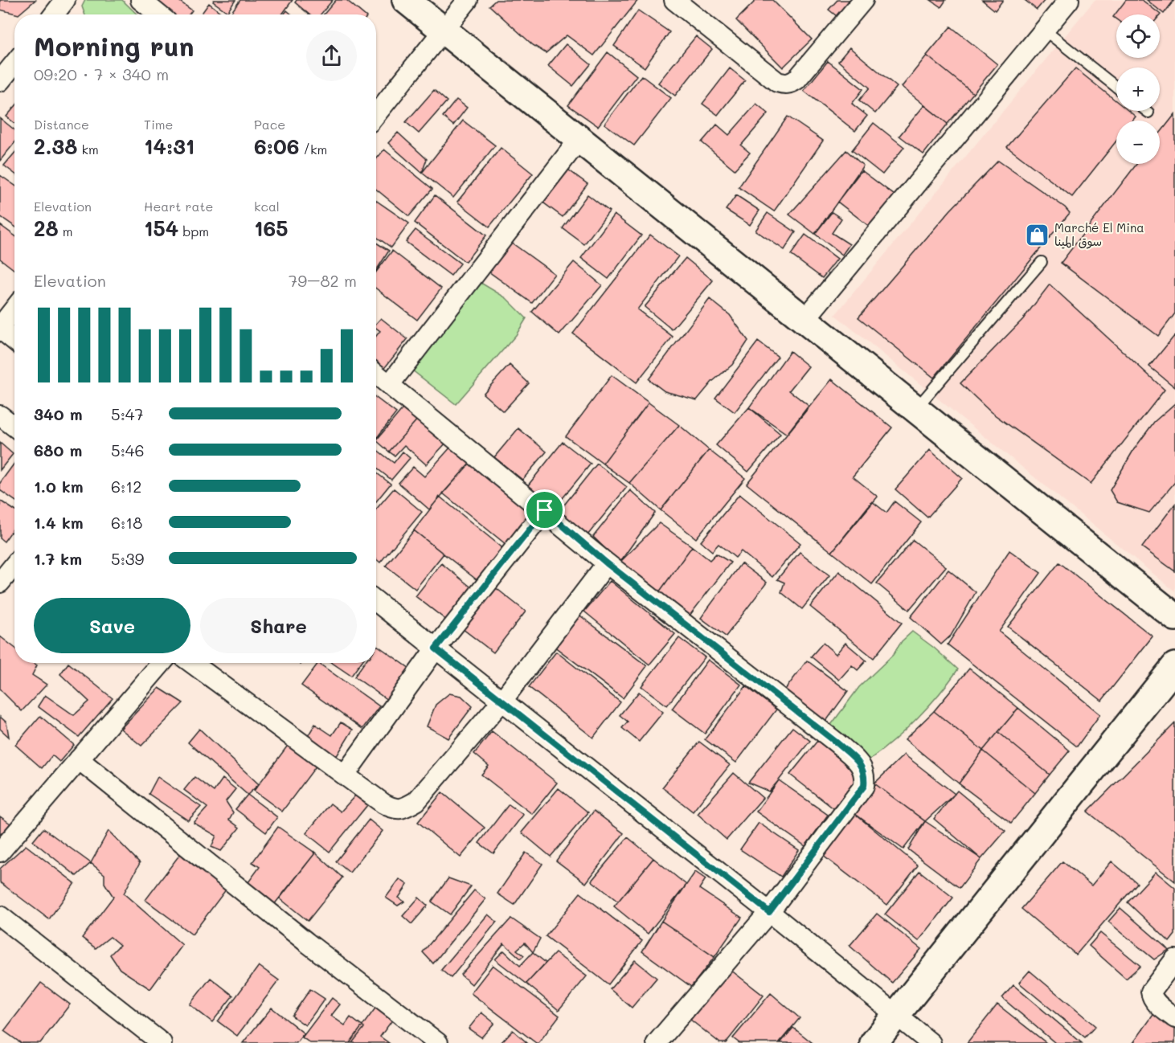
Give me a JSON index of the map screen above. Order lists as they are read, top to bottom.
{
  "places": {
    "shop": ["Marché El Mina سوق المينا"]
  },
  "page": {
    "map_buttons": ["+", "−"],
    "heading": ["Morning run", "09:20 · 7 × 340 m"],
    "stats": [
      ["Distance", "2.38 km"],
      ["Time", "14:31"],
      ["Pace", "6:06 /km"],
      ["Elevation", "28 m"],
      ["Heart rate", "154 bpm"],
      ["kcal", "165"]
    ],
    "chart": ["Elevation", "79–82 m"],
    "list": [
      {
        "name": "340 m",
        "note": "5:47"
      },
      {
        "name": "680 m",
        "note": "5:46"
      },
      {
        "name": "1.0 km",
        "note": "6:12"
      },
      {
        "name": "1.4 km",
        "note": "6:18"
      },
      {
        "name": "1.7 km",
        "note": "5:39"
      }
    ],
    "buttons": ["Save", "Share"]
  }
}
